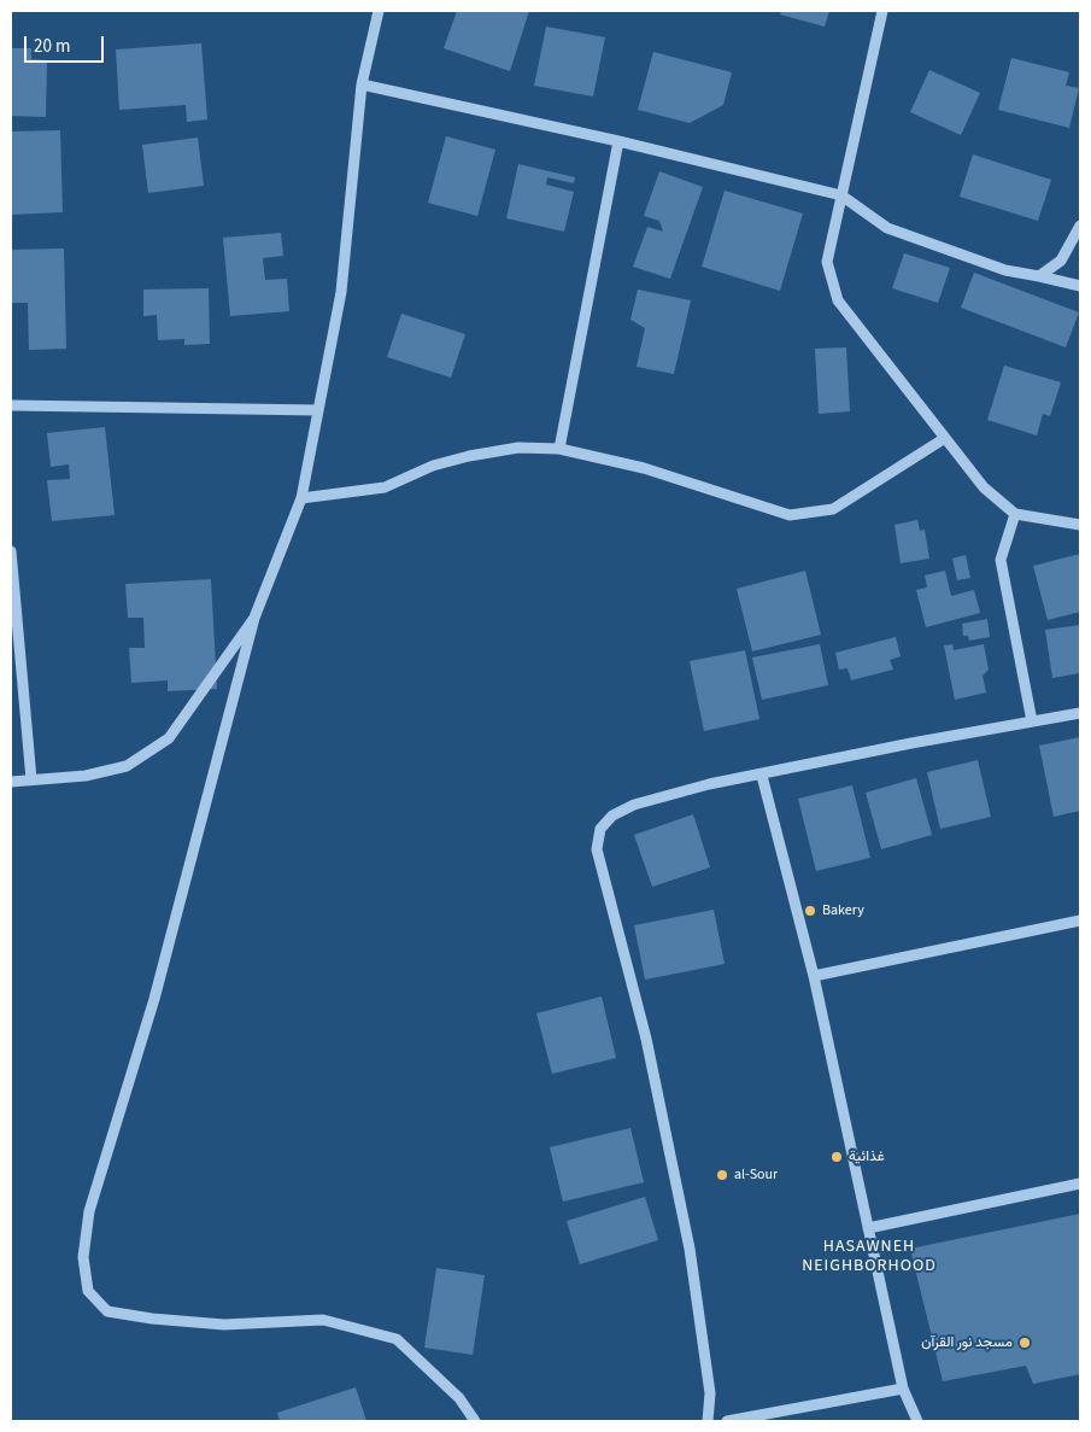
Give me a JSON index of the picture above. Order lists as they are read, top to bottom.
{
  "districts": ["HASAWNEH NEIGHBORHOOD"],
  "places": [
    "Bakery",
    "غذائية",
    "al-Sour",
    "مسجد نور القرآن"
  ],
  "scale_bar": "20 m"
}
